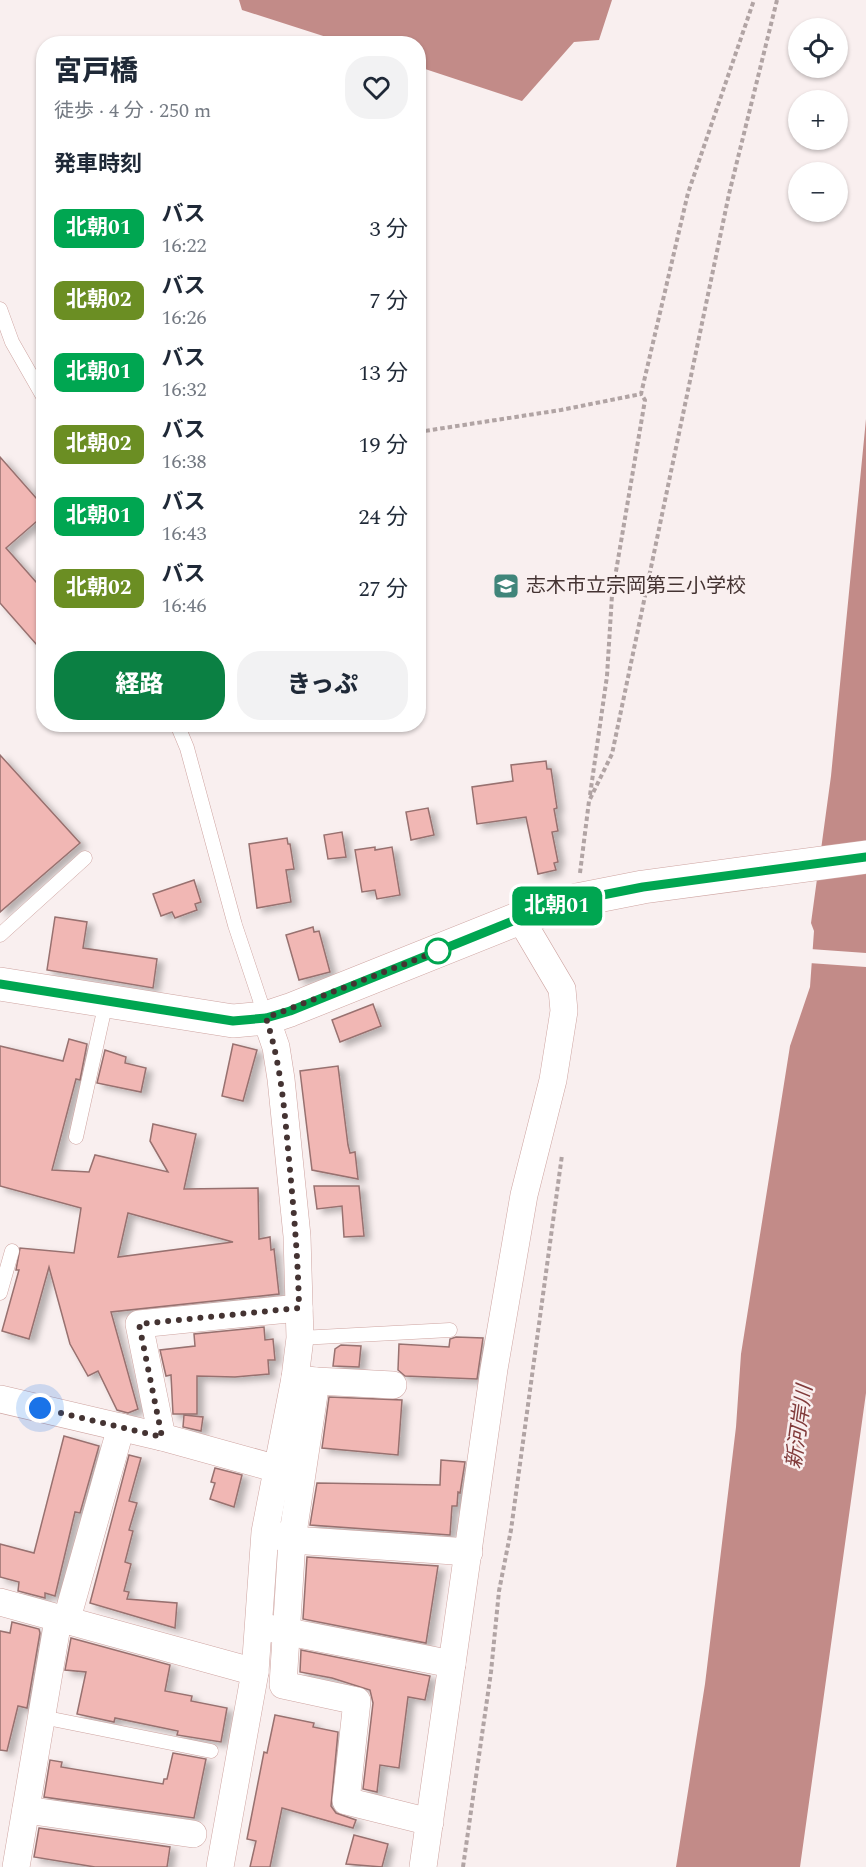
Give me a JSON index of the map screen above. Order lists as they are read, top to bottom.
{
  "water": ["新河岸川"],
  "places": {
    "school or university": ["志木市立宗岡第三小学校"]
  },
  "lines": ["bus line 北朝01"],
  "page": {
    "on_map": "北朝01",
    "map_buttons": ["+", "−"],
    "heading": [
      ["宮戸橋", "徒歩 · 4 分 · 250 m"],
      "発車時刻"
    ],
    "list": [
      {
        "mark": "北朝01",
        "name": "バス",
        "note": "16:22",
        "value": "3 分"
      },
      {
        "mark": "北朝02",
        "name": "バス",
        "note": "16:26",
        "value": "7 分"
      },
      {
        "mark": "北朝01",
        "name": "バス",
        "note": "16:32",
        "value": "13 分"
      },
      {
        "mark": "北朝02",
        "name": "バス",
        "note": "16:38",
        "value": "19 分"
      },
      {
        "mark": "北朝01",
        "name": "バス",
        "note": "16:43",
        "value": "24 分"
      },
      {
        "mark": "北朝02",
        "name": "バス",
        "note": "16:46",
        "value": "27 分"
      }
    ],
    "buttons": ["経路", "きっぷ"]
  }
}
